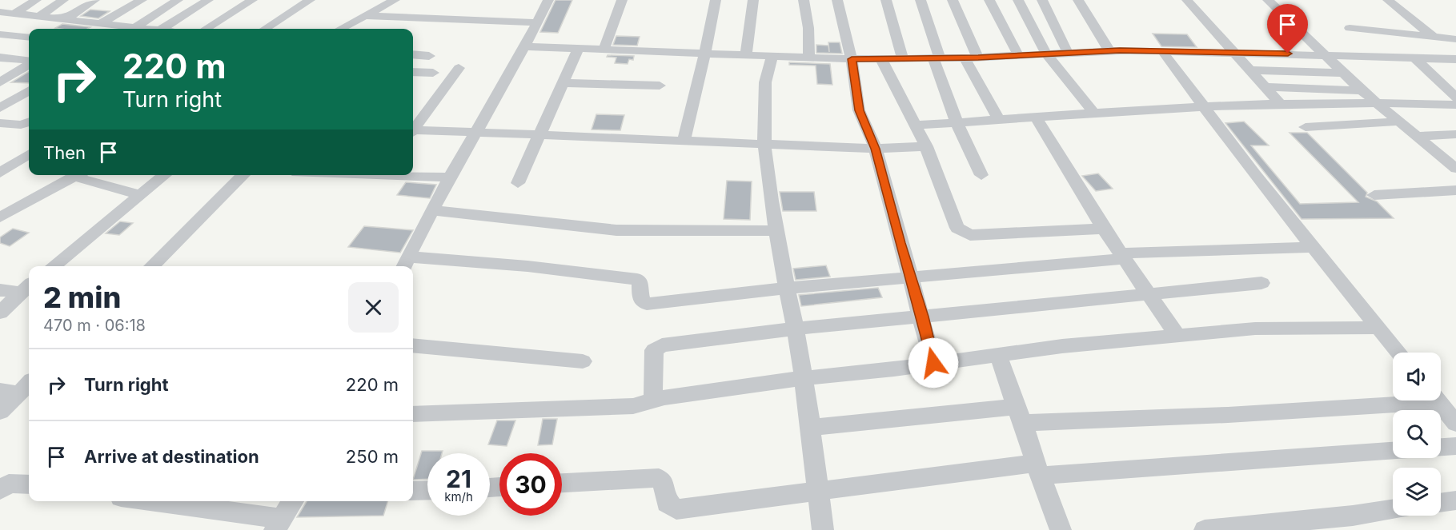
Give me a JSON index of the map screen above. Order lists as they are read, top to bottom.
{
  "page": {
    "turn": ["220 m", "Turn right"],
    "then": "Then",
    "heading": ["2 min", "470 m · 06:18"],
    "list": [
      {
        "name": "Turn right",
        "value": "220 m"
      },
      {
        "name": "Arrive at destination",
        "value": "250 m"
      }
    ],
    "speed": "21 km/h",
    "limit": "30"
  }
}
